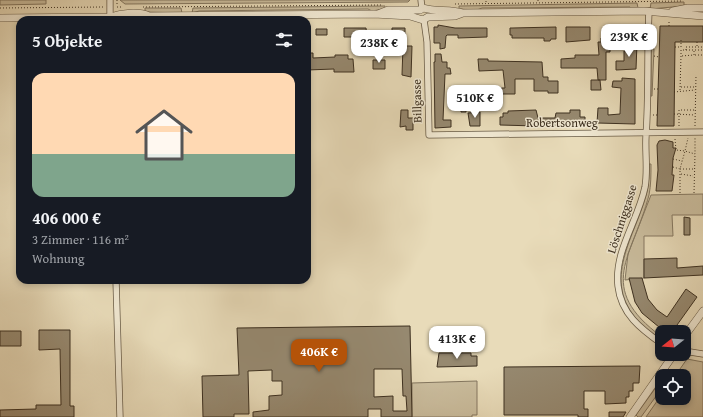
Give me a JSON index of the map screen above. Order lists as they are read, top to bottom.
{
  "streets": {
    "street": ["Billgasse", "Robertsonweg", "Löschniggasse"]
  },
  "crossings": [
    ["Billgasse", "Robertsonweg"],
    ["Robertsonweg", "Löschniggasse"]
  ],
  "north": "left",
  "page": {
    "heading": "5 Objekte",
    "price": [
      "239K €",
      "238K €",
      "510K €",
      "413K €",
      "406K €"
    ],
    "list": [
      {
        "name": "406 000 €",
        "note": "3 Zimmer · 116 m² · Wohnung"
      }
    ]
  }
}
